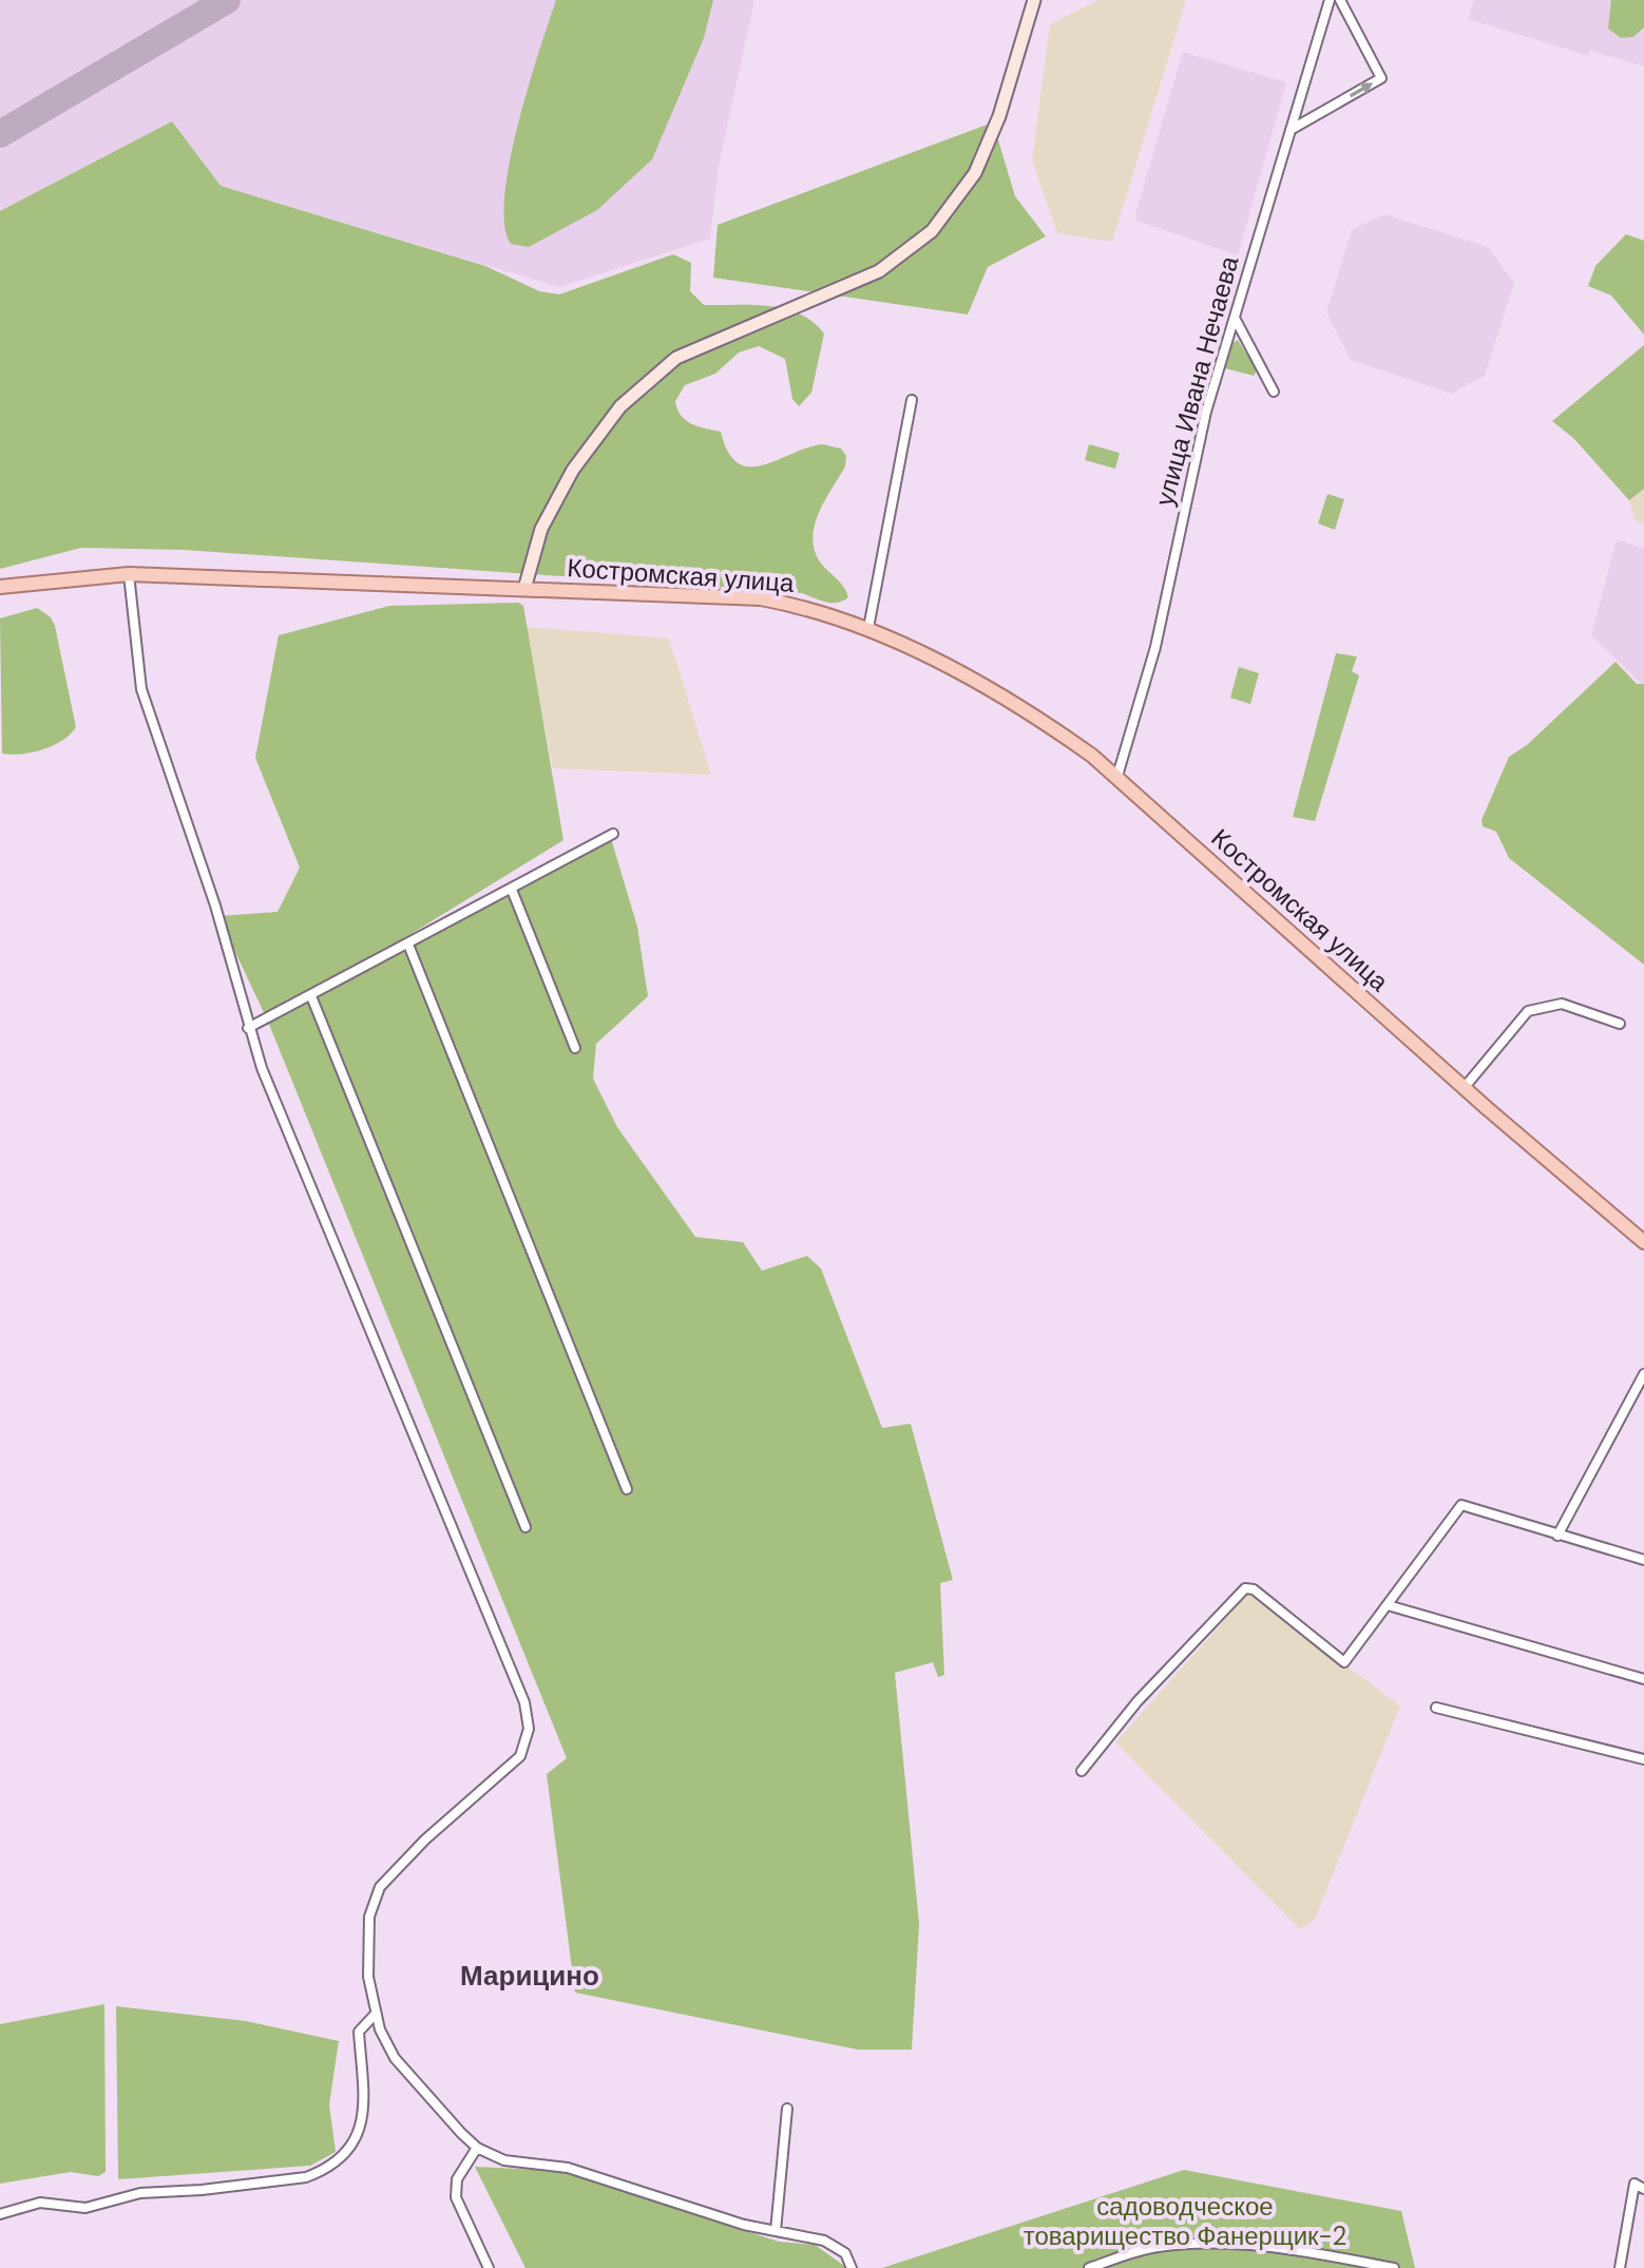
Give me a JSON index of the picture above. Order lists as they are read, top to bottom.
{
  "streets": {
    "main road": ["Костромская улица"],
    "street": ["улица Ивана Нечаева"]
  },
  "crossings": [
    ["улица Ивана Нечаева", "Костромская улица"]
  ],
  "districts": ["Марицино"],
  "parks": ["садоводческое товарищество Фанерщик-2"]
}
